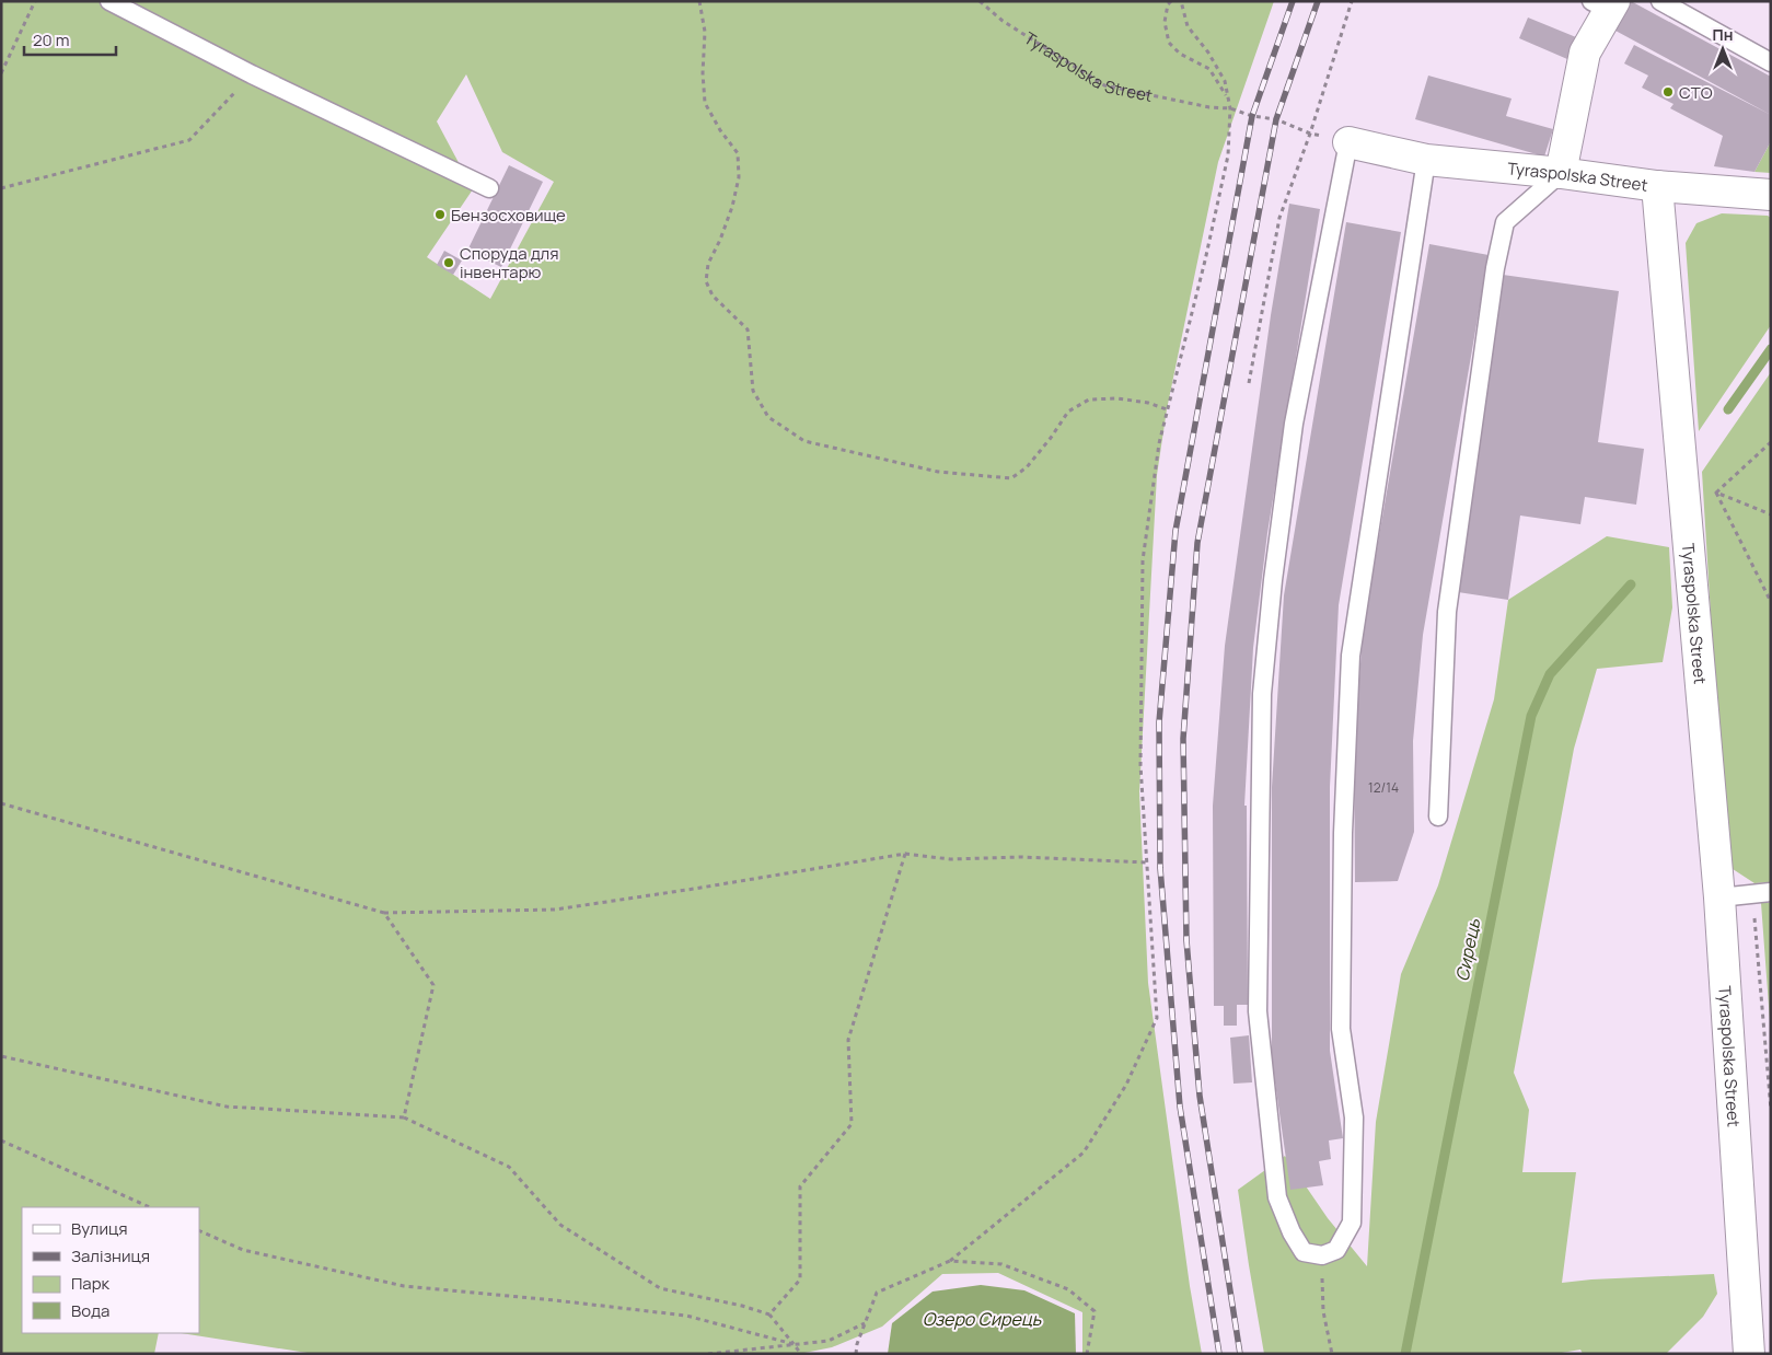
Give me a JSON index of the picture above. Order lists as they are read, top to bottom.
{
  "streets": {
    "street": ["Tyraspolska Street"]
  },
  "water": ["Сирець", "Озеро Сирець"],
  "places": ["СТО", "Бензосховище", "Споруда для інвентарю"],
  "house_numbers": ["12/14"],
  "legend": [
    "Вулиця",
    "Залізниця",
    "Парк",
    "Вода"
  ],
  "scale_bar": "20 m",
  "north": "top"
}
